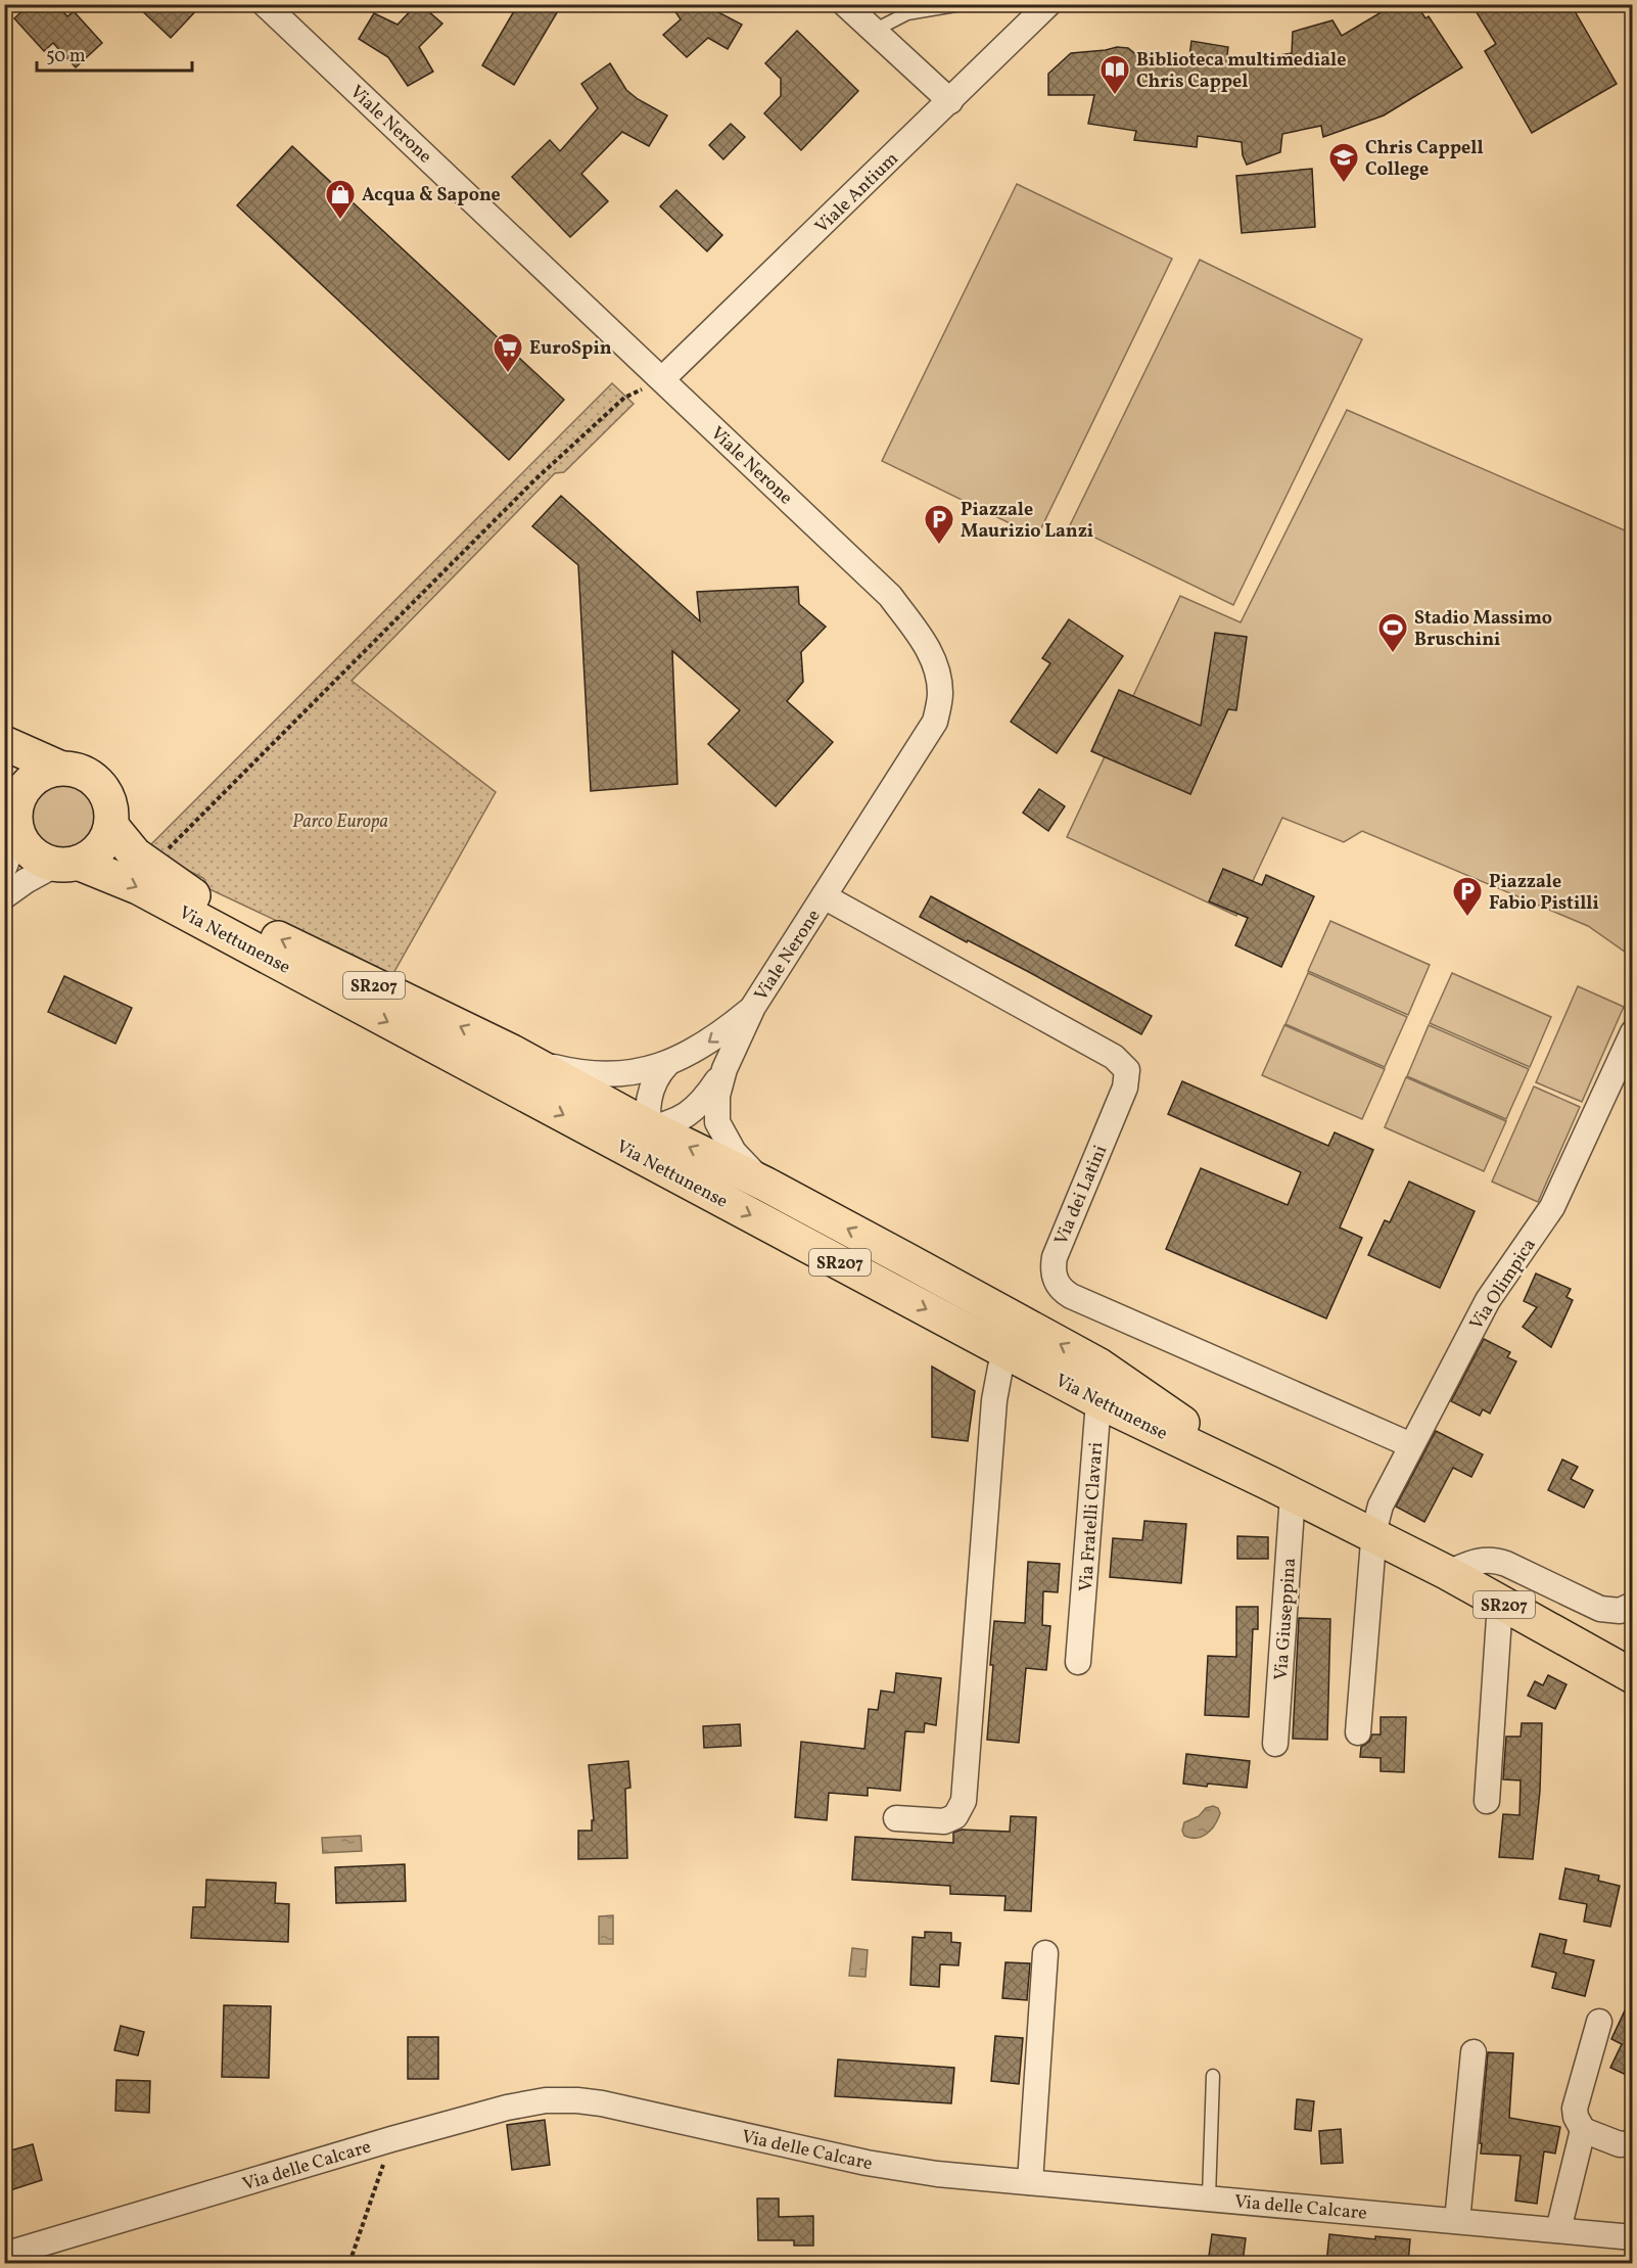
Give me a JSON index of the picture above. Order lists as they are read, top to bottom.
{
  "streets": {
    "main road": ["Via Nettunense", "SR207"],
    "street": [
      "Viale Nerone",
      "Viale Antium",
      "Via dei Latini",
      "Via Olimpica",
      "Via Fratelli Clavari",
      "Via Giuseppina",
      "Via delle Calcare"
    ]
  },
  "crossings": [
    ["Viale Nerone", "Viale Antium"],
    ["Viale Nerone", "Via Nettunense"],
    ["Viale Nerone", "Via dei Latini"],
    ["Via Nettunense", "Via Olimpica"],
    ["Via Nettunense", "Via Fratelli Clavari"],
    ["Via Nettunense", "Via Giuseppina"],
    ["Via dei Latini", "Via Olimpica"]
  ],
  "parks": ["Parco Europa"],
  "places": {
    "library": ["Biblioteca multimediale Chris Cappel"],
    "school or university": ["Chris Cappell College"],
    "shop": ["Acqua & Sapone"],
    "supermarket": ["EuroSpin"],
    "parking": ["Piazzale Maurizio Lanzi", "Piazzale Fabio Pistilli"],
    "sports": ["Stadio Massimo Bruschini"]
  },
  "scale_bar": "50 m"
}
